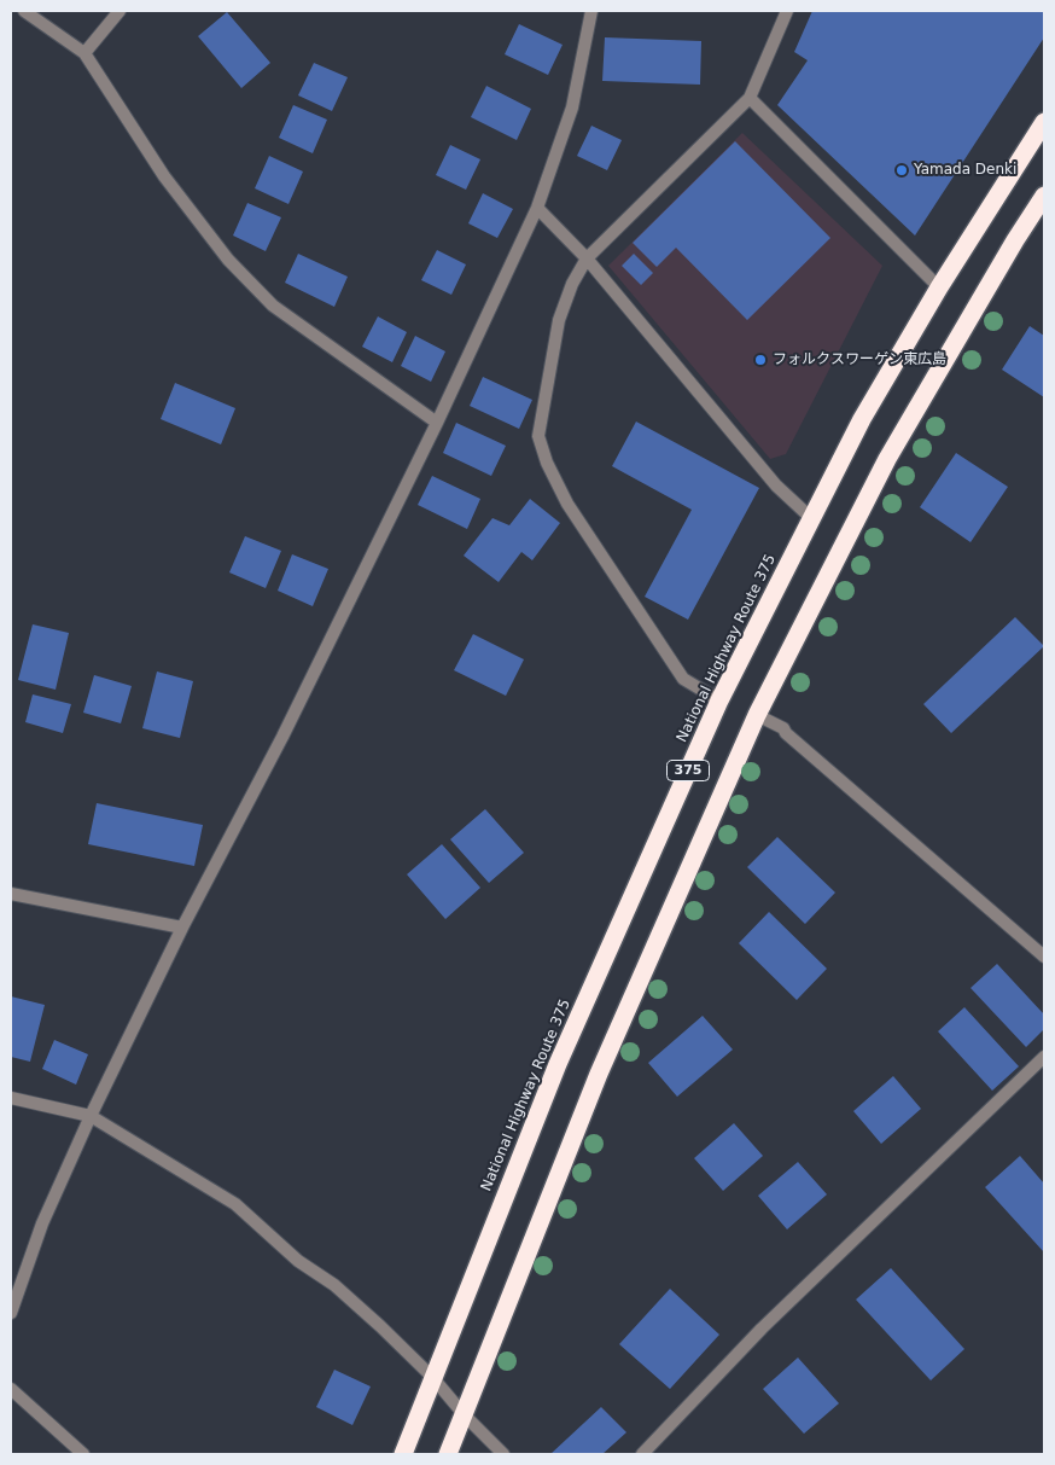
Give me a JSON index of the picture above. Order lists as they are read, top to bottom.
{
  "streets": {
    "highway": ["National Highway Route 375", "375"]
  },
  "places": ["Yamada Denki", "フォルクスワーゲン東広島"]
}
